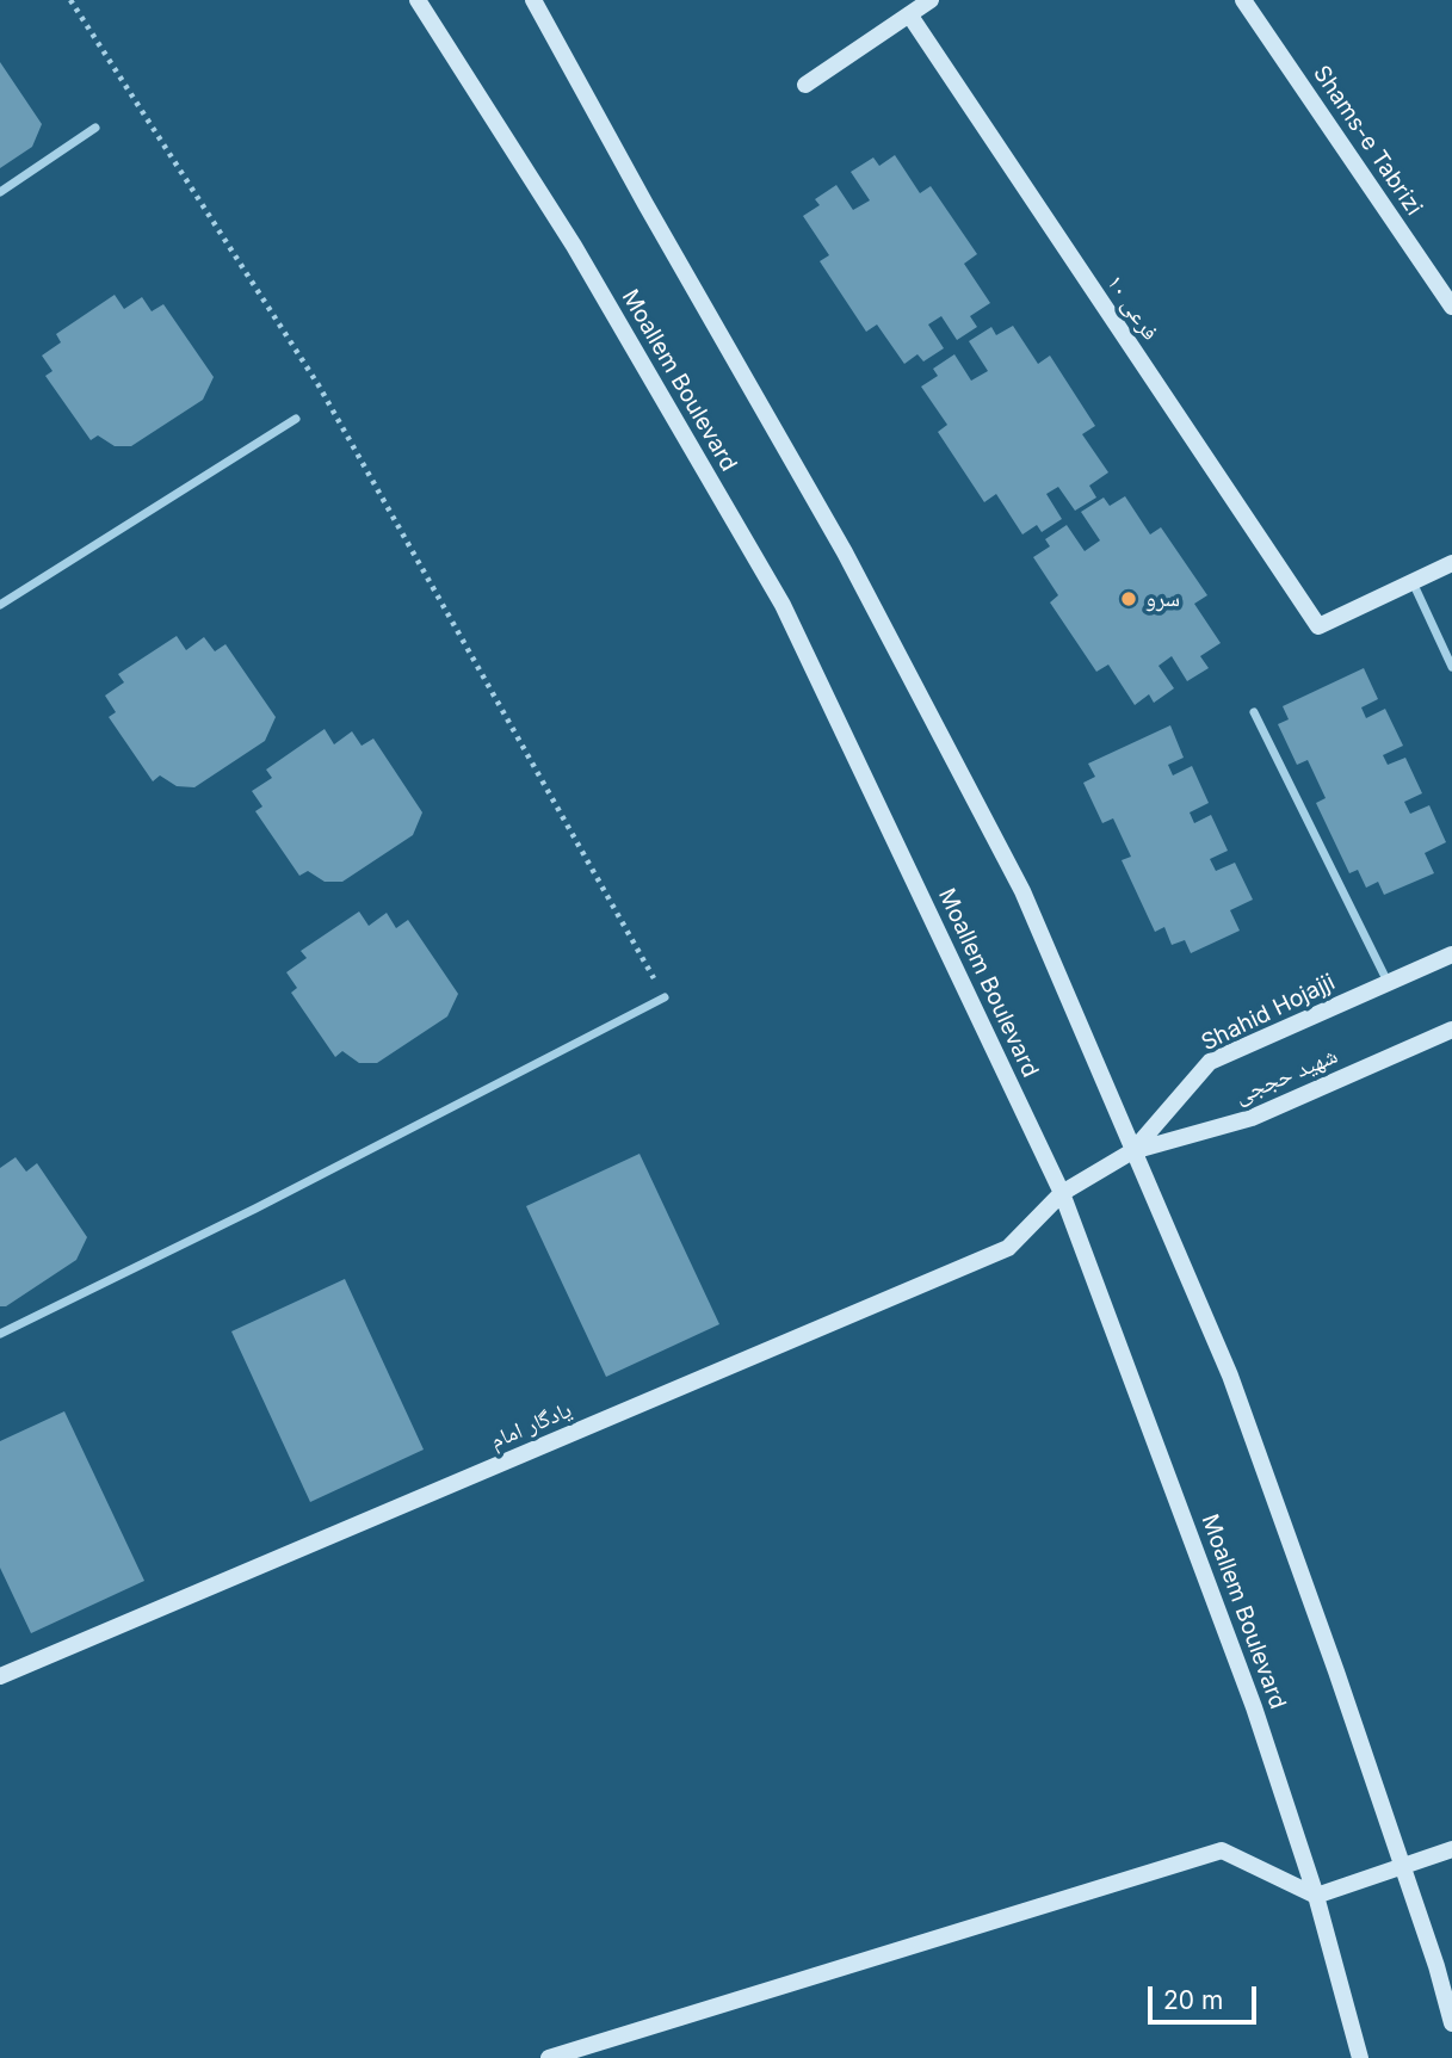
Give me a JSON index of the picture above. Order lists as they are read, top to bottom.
{
  "streets": {
    "main road": [
      "Shams-e Tabrizi",
      "فرعی ۱۰",
      "Moallem Boulevard",
      "Shahid Hojajji",
      "شهید حججی",
      "یادگار امام"
    ]
  },
  "crossings": [
    ["Moallem Boulevard", "یادگار امام"],
    ["Shahid Hojajji", "شهید حججی"],
    ["Shahid Hojajji", "یادگار امام"],
    ["شهید حججی", "یادگار امام"]
  ],
  "places": ["سرو"],
  "scale_bar": "20 m"
}
